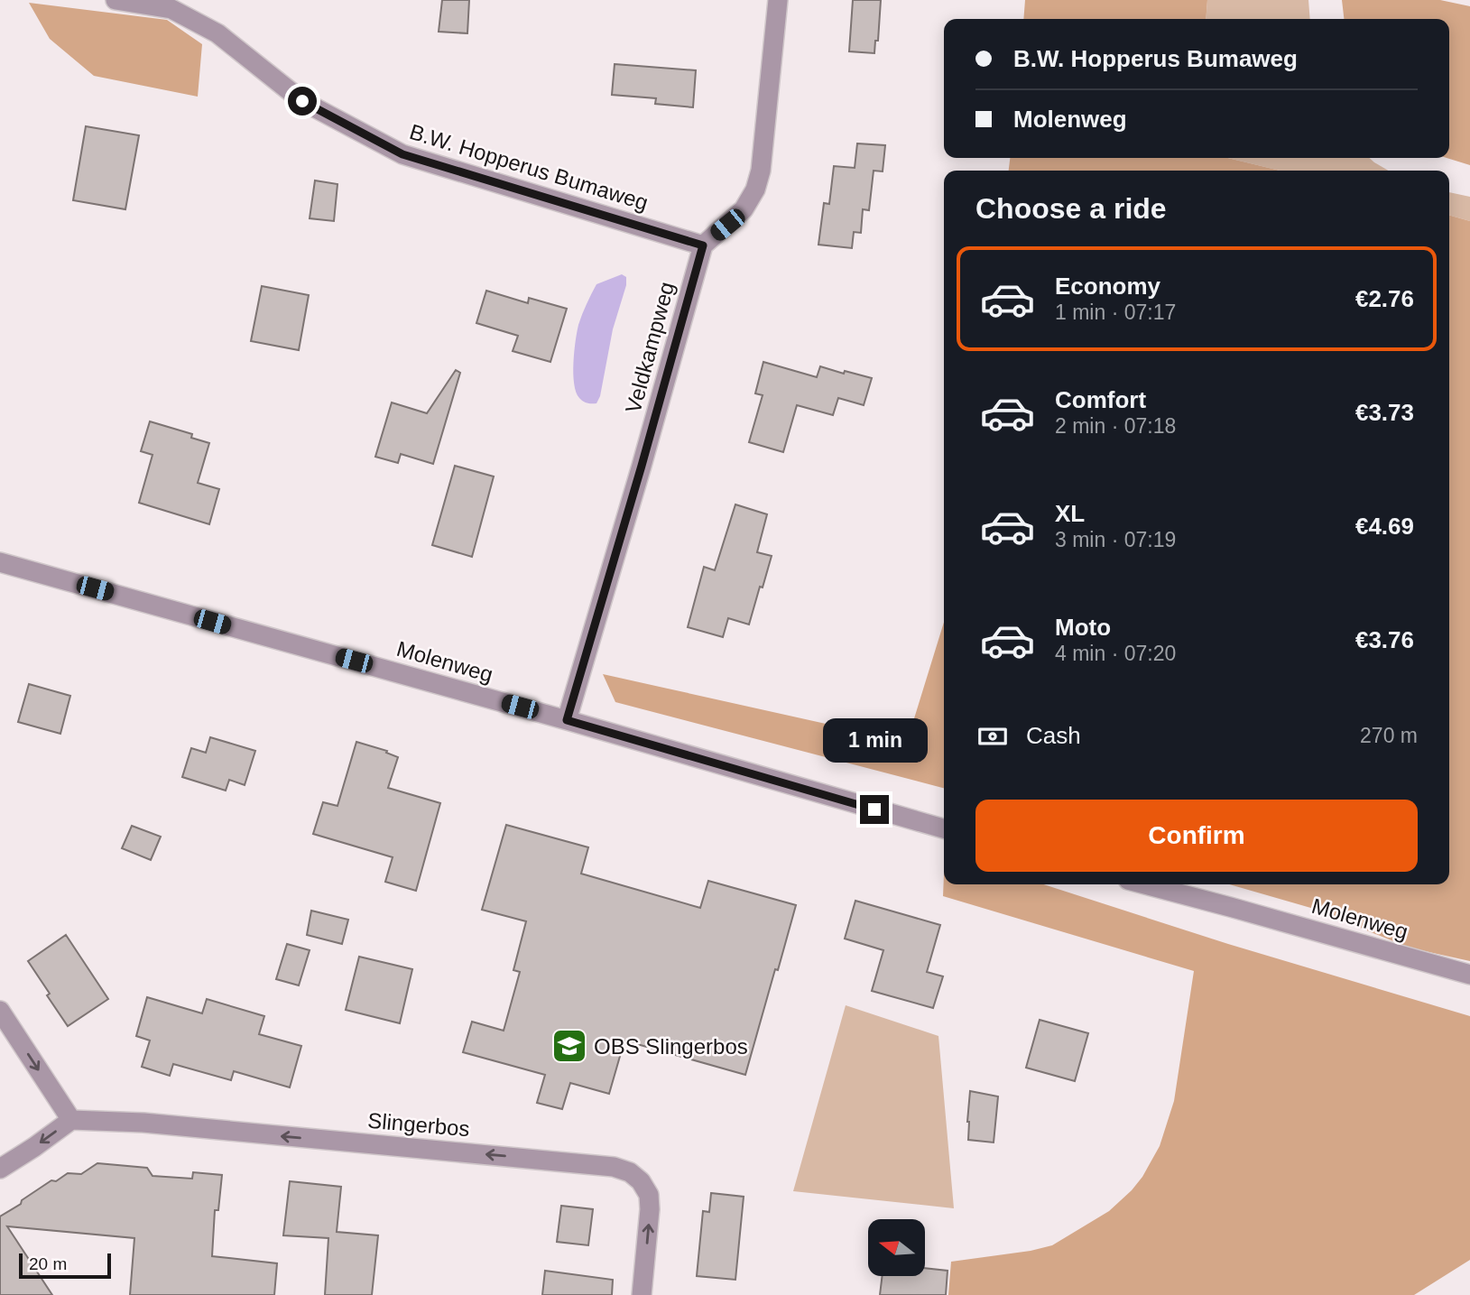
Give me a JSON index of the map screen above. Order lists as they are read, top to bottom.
{
  "streets": {
    "street": [
      "B.W. Hopperus Bumaweg",
      "Veldkampweg",
      "Molenweg",
      "Slingerbos"
    ]
  },
  "crossings": [
    ["B.W. Hopperus Bumaweg", "Veldkampweg"],
    ["Veldkampweg", "Molenweg"]
  ],
  "one_way": ["Slingerbos"],
  "places": {
    "school or university": ["OBS Slingerbos"]
  },
  "scale_bar": "20 m",
  "north": "left",
  "page": {
    "banner": ["B.W. Hopperus Bumaweg", "Molenweg"],
    "heading": "Choose a ride",
    "list": [
      {
        "name": "Economy",
        "note": "1 min · 07:17",
        "value": "€2.76"
      },
      {
        "name": "Comfort",
        "note": "2 min · 07:18",
        "value": "€3.73"
      },
      {
        "name": "XL",
        "note": "3 min · 07:19",
        "value": "€4.69"
      },
      {
        "name": "Moto",
        "note": "4 min · 07:20",
        "value": "€3.76"
      }
    ],
    "pay": ["Cash", "270 m"],
    "bubble": "1 min",
    "buttons": "Confirm",
    "scale": "20 m"
  }
}
